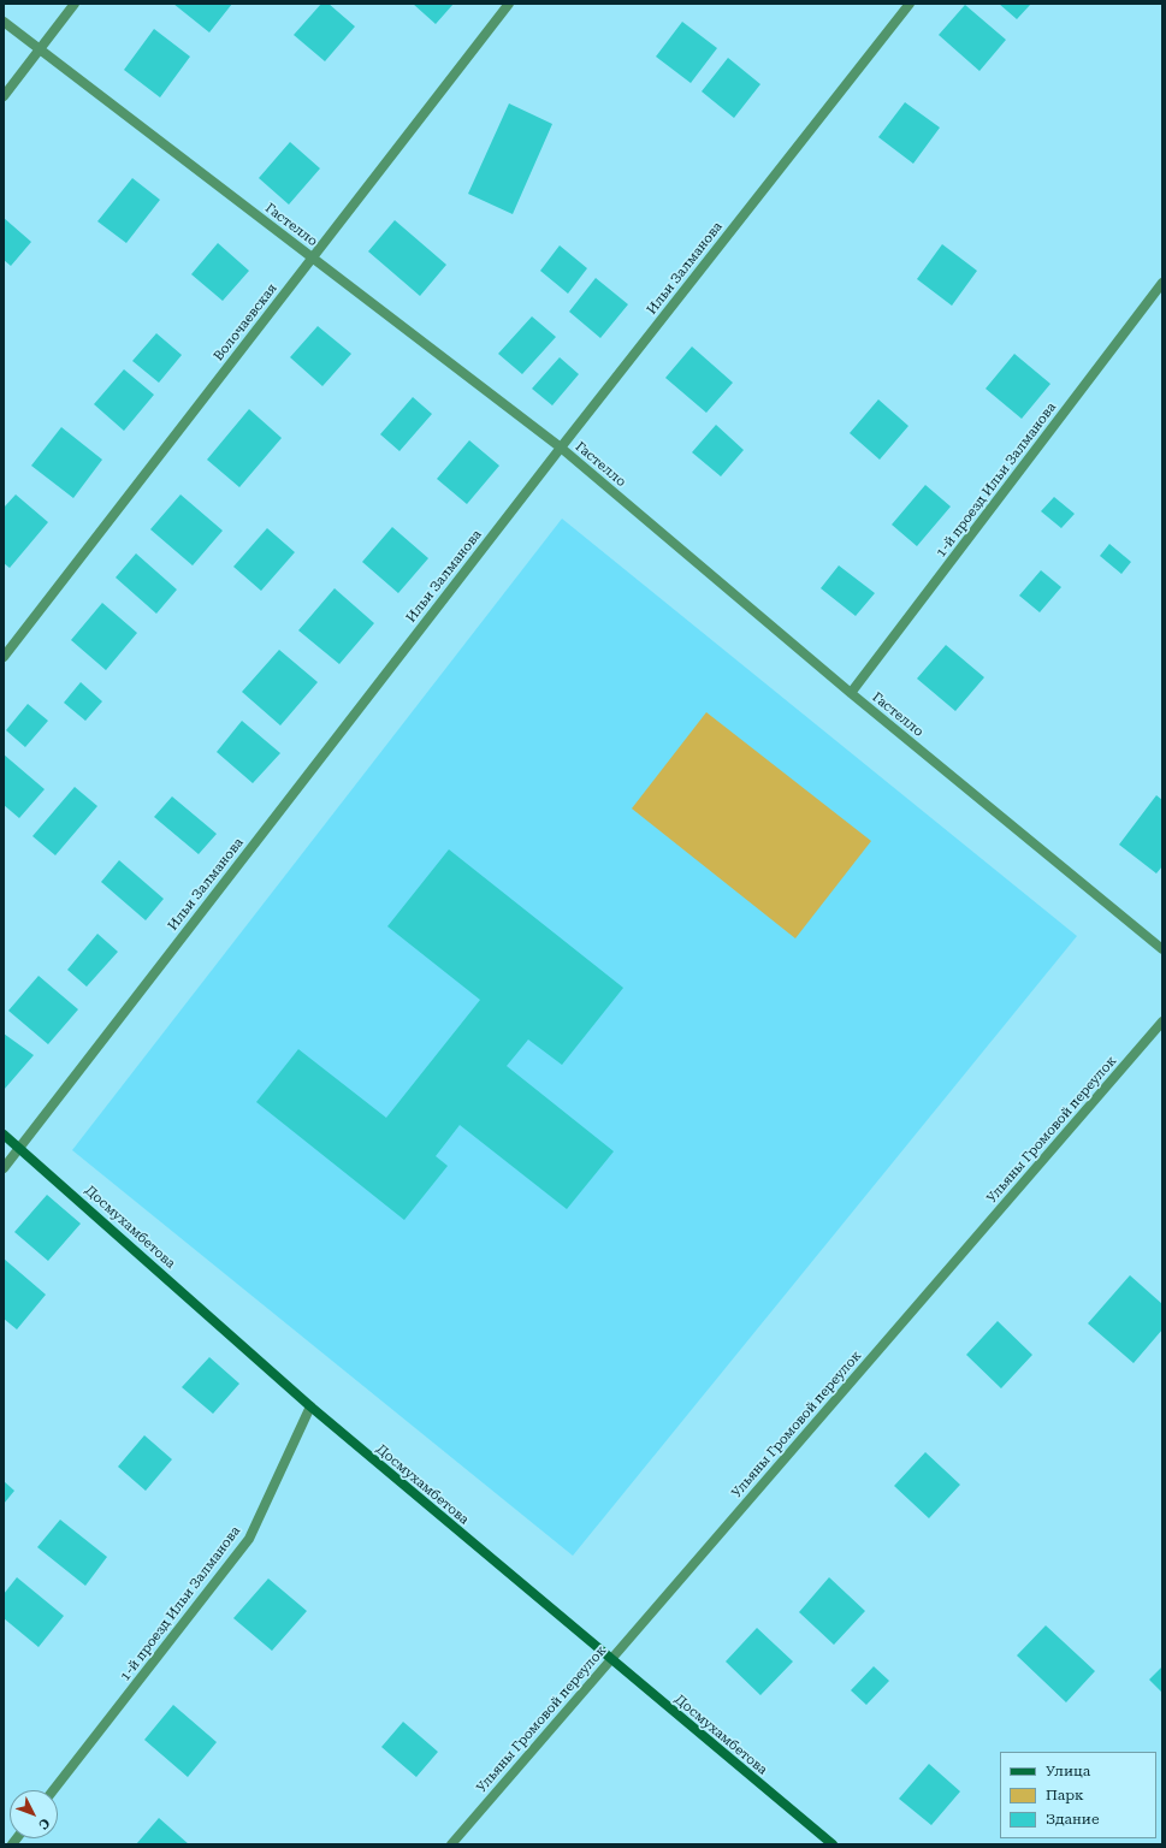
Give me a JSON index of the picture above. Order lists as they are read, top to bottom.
{
  "streets": {
    "street": [
      "Гастелло",
      "Ильи Залманова",
      "Волочаевская",
      "1-й проезд Ильи Залманова",
      "Ульяны Громовой переулок",
      "Досмухамбетова"
    ]
  },
  "crossings": [
    ["Гастелло", "Ильи Залманова"],
    ["Гастелло", "Волочаевская"],
    ["Гастелло", "1-й проезд Ильи Залманова"],
    ["Ильи Залманова", "Досмухамбетова"],
    ["1-й проезд Ильи Залманова", "Досмухамбетова"],
    ["Ульяны Громовой переулок", "Досмухамбетова"]
  ],
  "legend": ["Улица", "Парк", "Здание"],
  "north": "bottom right"
}
